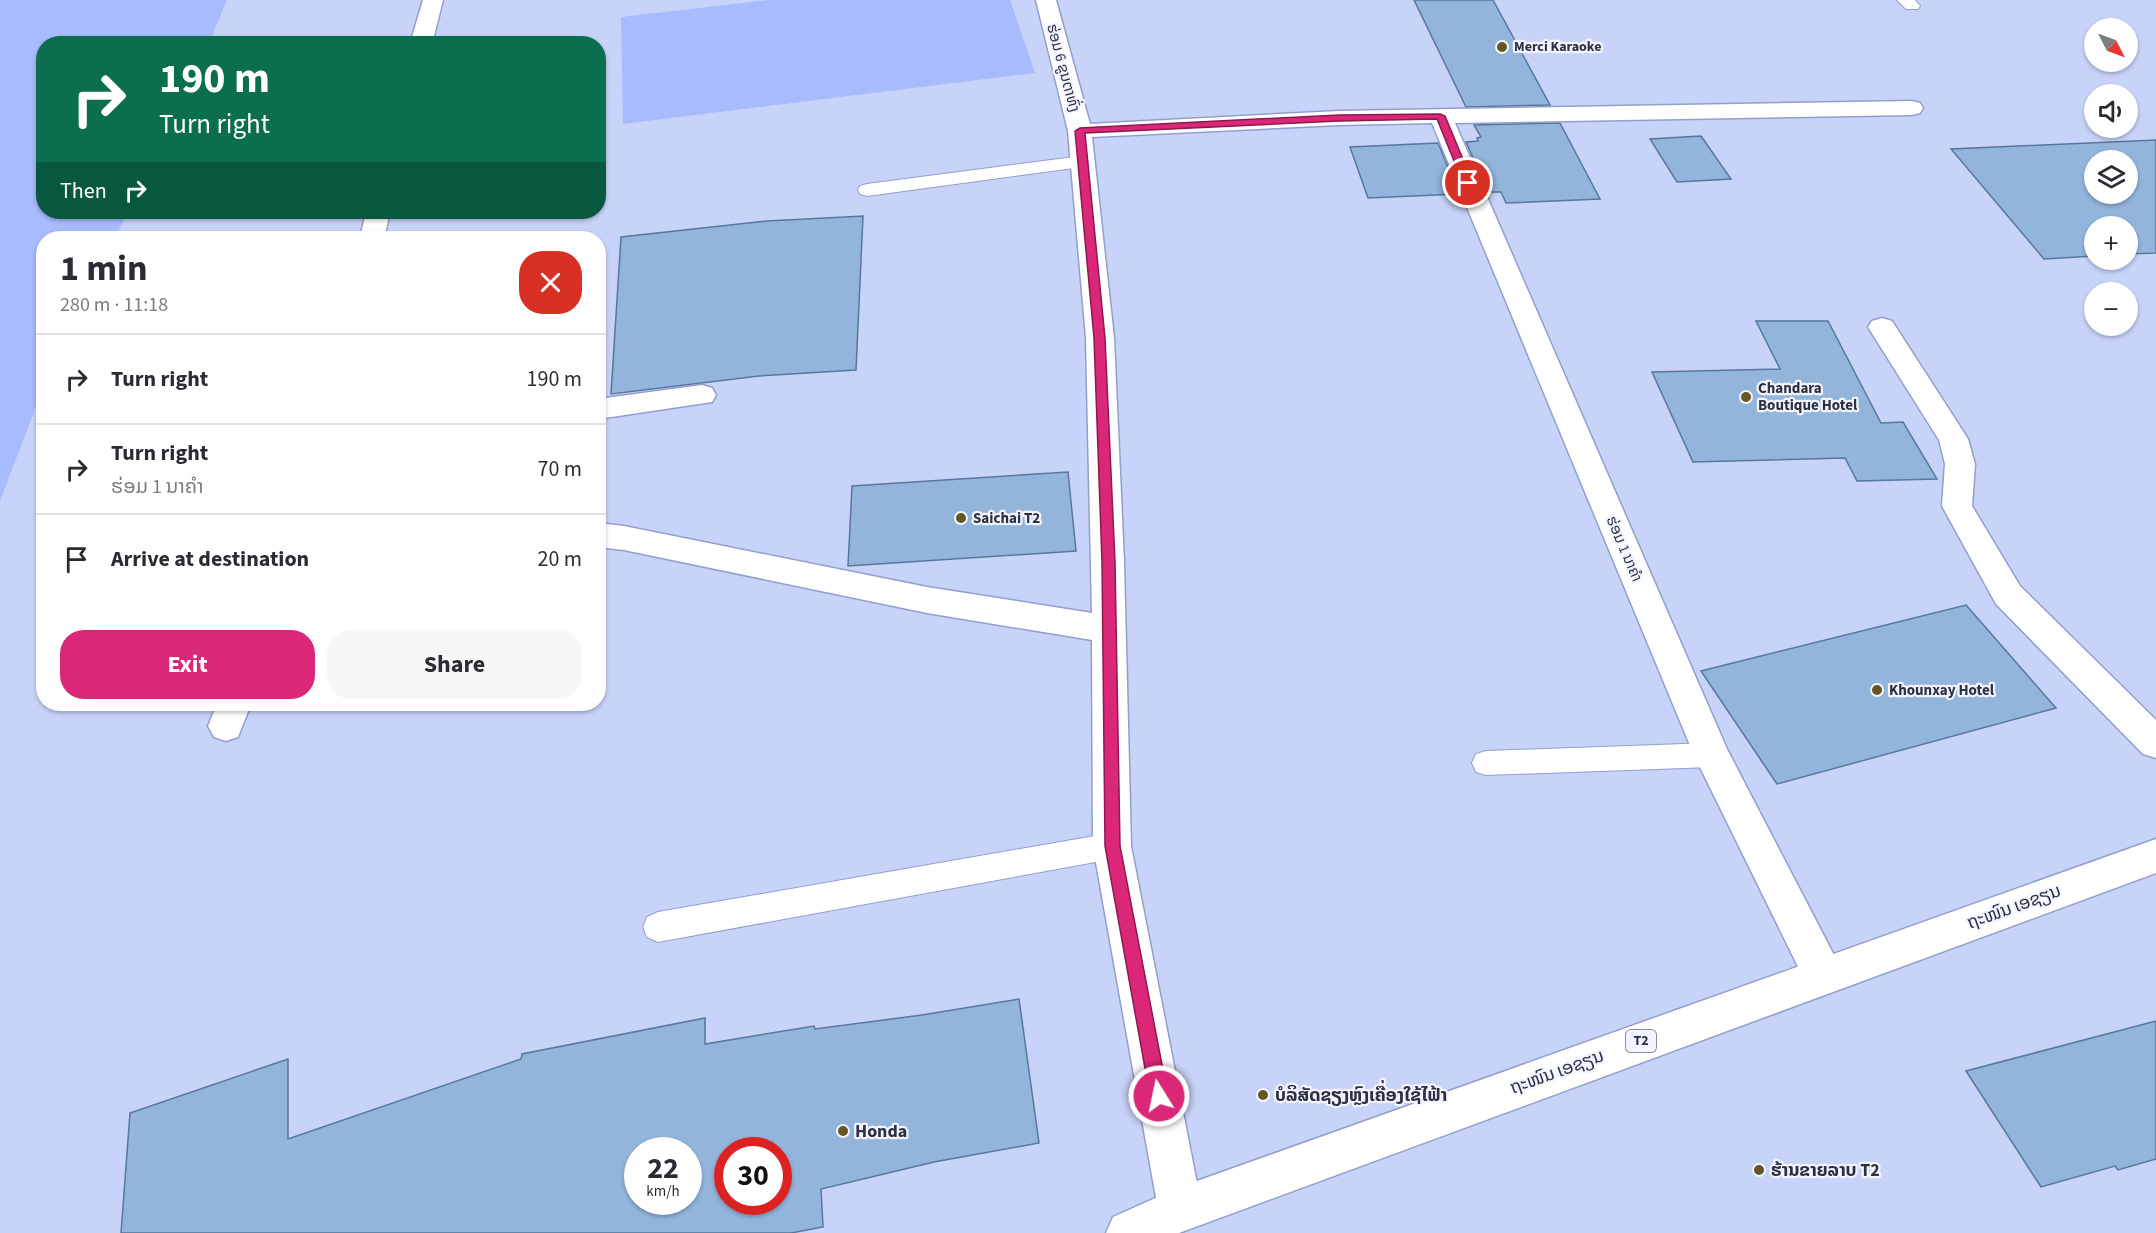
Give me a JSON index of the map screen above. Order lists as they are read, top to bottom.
{
  "streets": {
    "street": [
      "ຮ່ອມ 6 ຂູນຕາທົ່ງ",
      "ຮ່ອມ 1 ນາຄຳ",
      "ຖະໜົນ ເອຊຽນ",
      "T2"
    ]
  },
  "crossings": [
    ["ຮ່ອມ 6 ຂູນຕາທົ່ງ", "ຖະໜົນ ເອຊຽນ"],
    ["ຮ່ອມ 1 ນາຄຳ", "ຖະໜົນ ເອຊຽນ"]
  ],
  "places": [
    "Merci Karaoke",
    "Chandara Boutique Hotel",
    "Saichai T2",
    "Khounxay Hotel",
    "ບໍລິສັດຊຽງຫຼົງເຄື່ອງໃຊ້ໄຟ້າ",
    "Honda",
    "ຮ້ານຂາຍລາບ T2"
  ],
  "north": "bottom right",
  "page": {
    "map_buttons": ["+", "−"],
    "turn": ["190 m", "Turn right"],
    "then": "Then",
    "heading": ["1 min", "280 m · 11:18"],
    "list": [
      {
        "name": "Turn right",
        "value": "190 m"
      },
      {
        "name": "Turn right",
        "note": "ຮ່ອມ 1 ນາຄຳ",
        "value": "70 m"
      },
      {
        "name": "Arrive at destination",
        "value": "20 m"
      }
    ],
    "buttons": ["Exit", "Share"],
    "speed": "22 km/h",
    "limit": "30"
  }
}
